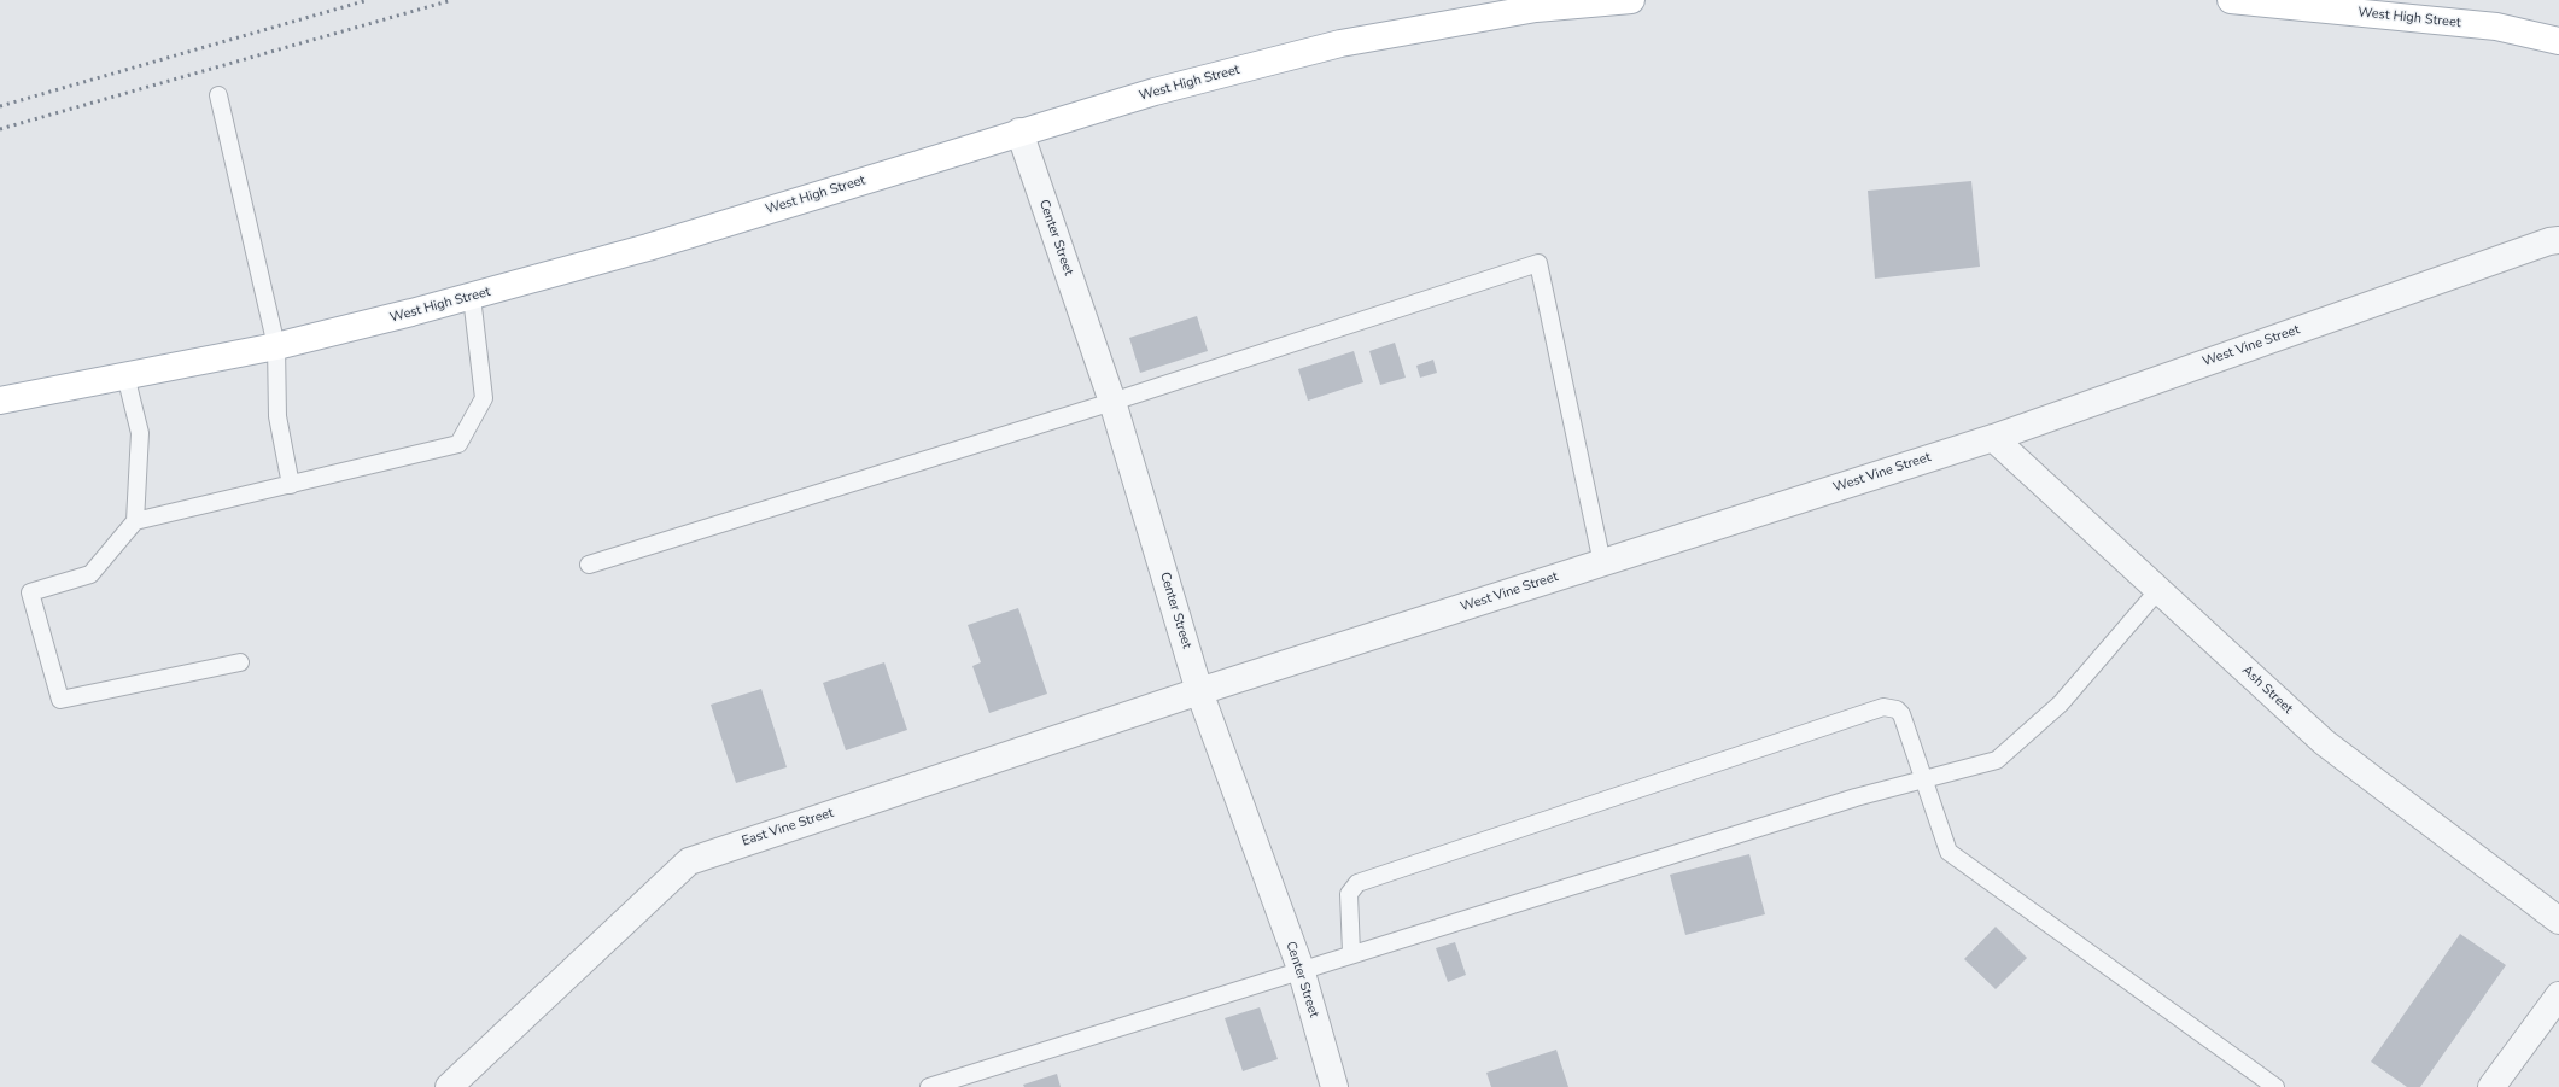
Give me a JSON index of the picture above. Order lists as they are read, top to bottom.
{
  "streets": {
    "main road": ["West High Street"],
    "street": [
      "Center Street",
      "West Vine Street",
      "Ash Street",
      "East Vine Street"
    ]
  },
  "crossings": [
    ["West High Street", "Center Street"],
    ["Center Street", "West Vine Street"],
    ["Center Street", "East Vine Street"],
    ["West Vine Street", "Ash Street"],
    ["West Vine Street", "East Vine Street"]
  ]
}
